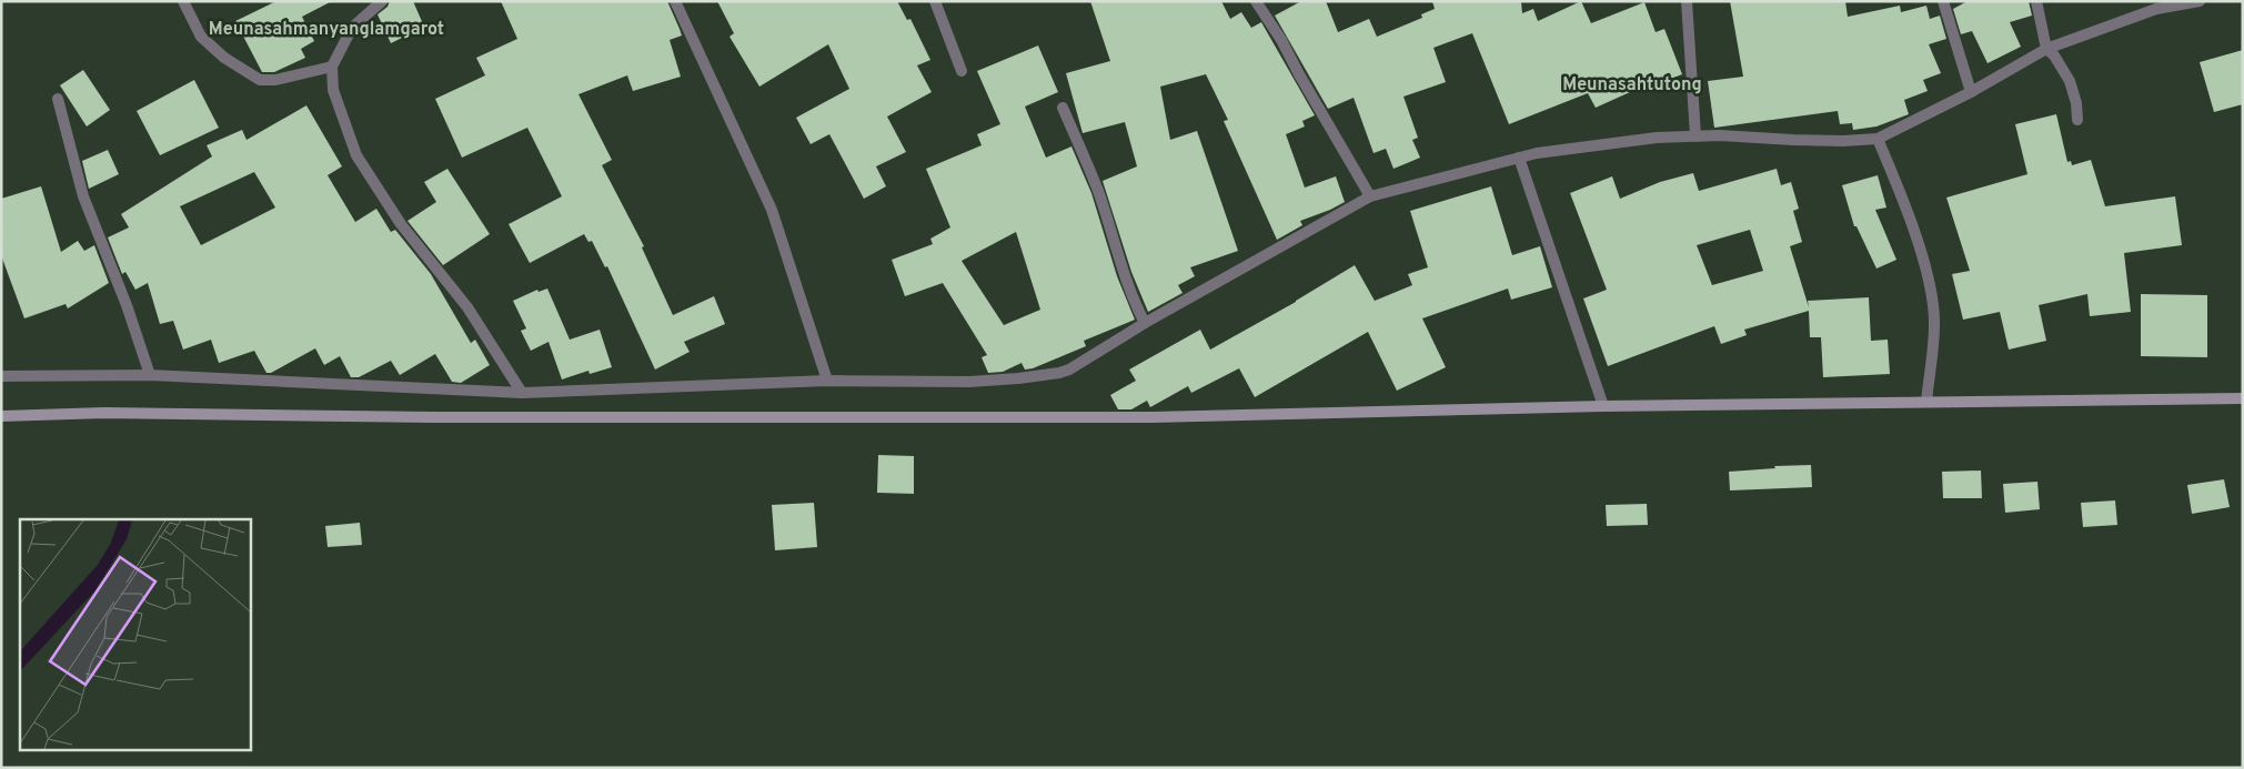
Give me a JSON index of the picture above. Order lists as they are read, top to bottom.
{
  "districts": ["Meunasahmanyanglamgarot", "Meunasahtutong"]
}
